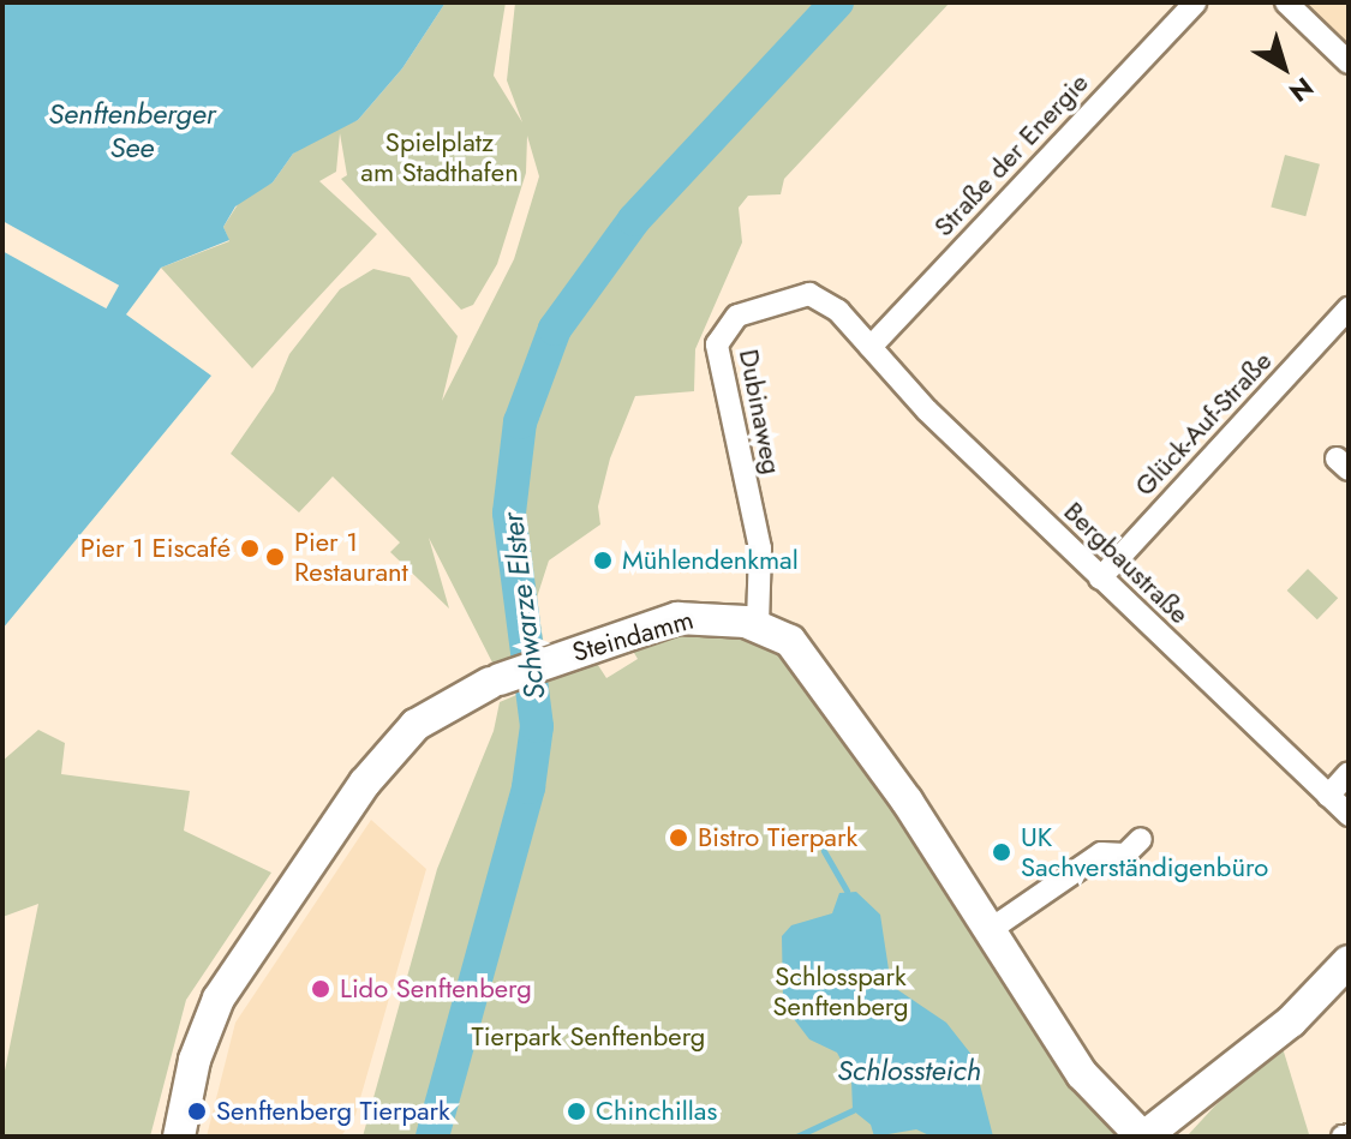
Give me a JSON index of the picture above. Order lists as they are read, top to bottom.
{
  "streets": {
    "street": [
      "Straße der Energie",
      "Dubinaweg",
      "Glück-Auf-Straße",
      "Bergbaustraße",
      "Steindamm"
    ]
  },
  "crossings": [
    ["Straße der Energie", "Dubinaweg"],
    ["Straße der Energie", "Bergbaustraße"],
    ["Dubinaweg", "Bergbaustraße"],
    ["Dubinaweg", "Steindamm"],
    ["Glück-Auf-Straße", "Bergbaustraße"]
  ],
  "water": ["Senftenberger See", "Schwarze Elster", "Schlossteich"],
  "parks": ["Spielplatz am Stadthafen", "Schlosspark Senftenberg", "Tierpark Senftenberg"],
  "places": [
    "Pier 1 Eiscafé",
    "Pier 1 Restaurant",
    "Mühlendenkmal",
    "Bistro Tierpark",
    "UK Sachverständigenbüro",
    "Lido Senftenberg",
    "Senftenberg Tierpark",
    "Chinchillas"
  ],
  "north": "bottom right"
}
